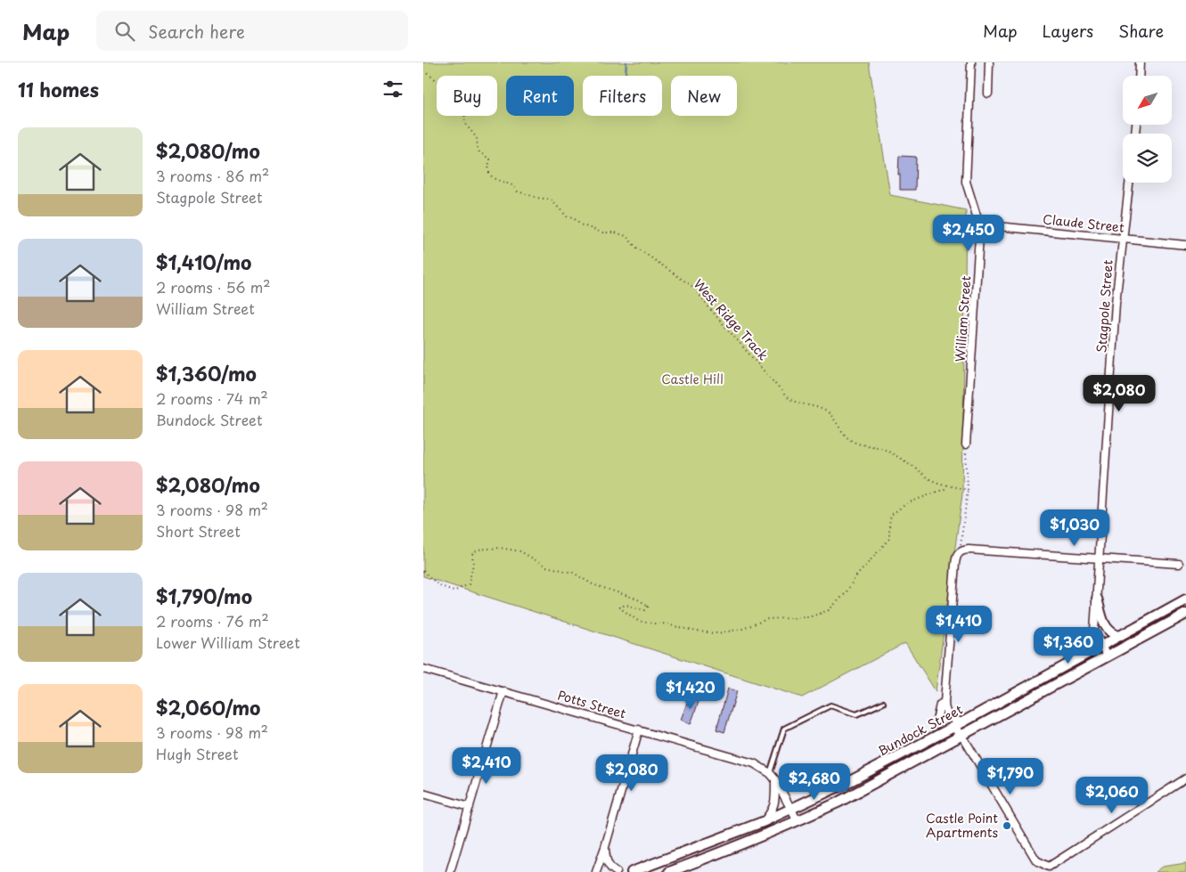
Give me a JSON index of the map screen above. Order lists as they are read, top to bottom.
{
  "streets": {
    "main road": ["Bundock Street"],
    "street": [
      "Claude Street",
      "Stagpole Street",
      "William Street",
      "Potts Street"
    ],
    "path": ["West Ridge Track"]
  },
  "crossings": [
    ["Claude Street", "Stagpole Street"],
    ["Claude Street", "William Street"],
    ["Stagpole Street", "Bundock Street"],
    ["Potts Street", "Bundock Street"]
  ],
  "parks": ["Castle Hill"],
  "places": ["Castle Point Apartments"],
  "north": "bottom left",
  "page": {
    "header": "Map",
    "search": "Search here",
    "nav": ["Map", "Layers", "Share"],
    "heading": "11 homes",
    "chip": [
      "Buy",
      "Rent",
      "Filters",
      "New"
    ],
    "list": [
      {
        "name": "$2,080/mo",
        "note": "3 rooms · 86 m² · Stagpole Street"
      },
      {
        "name": "$1,410/mo",
        "note": "2 rooms · 56 m² · William Street"
      },
      {
        "name": "$1,360/mo",
        "note": "2 rooms · 74 m² · Bundock Street"
      },
      {
        "name": "$2,080/mo",
        "note": "3 rooms · 98 m² · Short Street"
      },
      {
        "name": "$1,790/mo",
        "note": "2 rooms · 76 m² · Lower William Street"
      },
      {
        "name": "$2,060/mo",
        "note": "3 rooms · 98 m² · Hugh Street"
      }
    ],
    "price": [
      "$2,450",
      "$2,080",
      "$1,030",
      "$1,410",
      "$1,360",
      "$1,420",
      "$2,410",
      "$2,080",
      "$1,790",
      "$2,680",
      "$2,060"
    ]
  }
}
